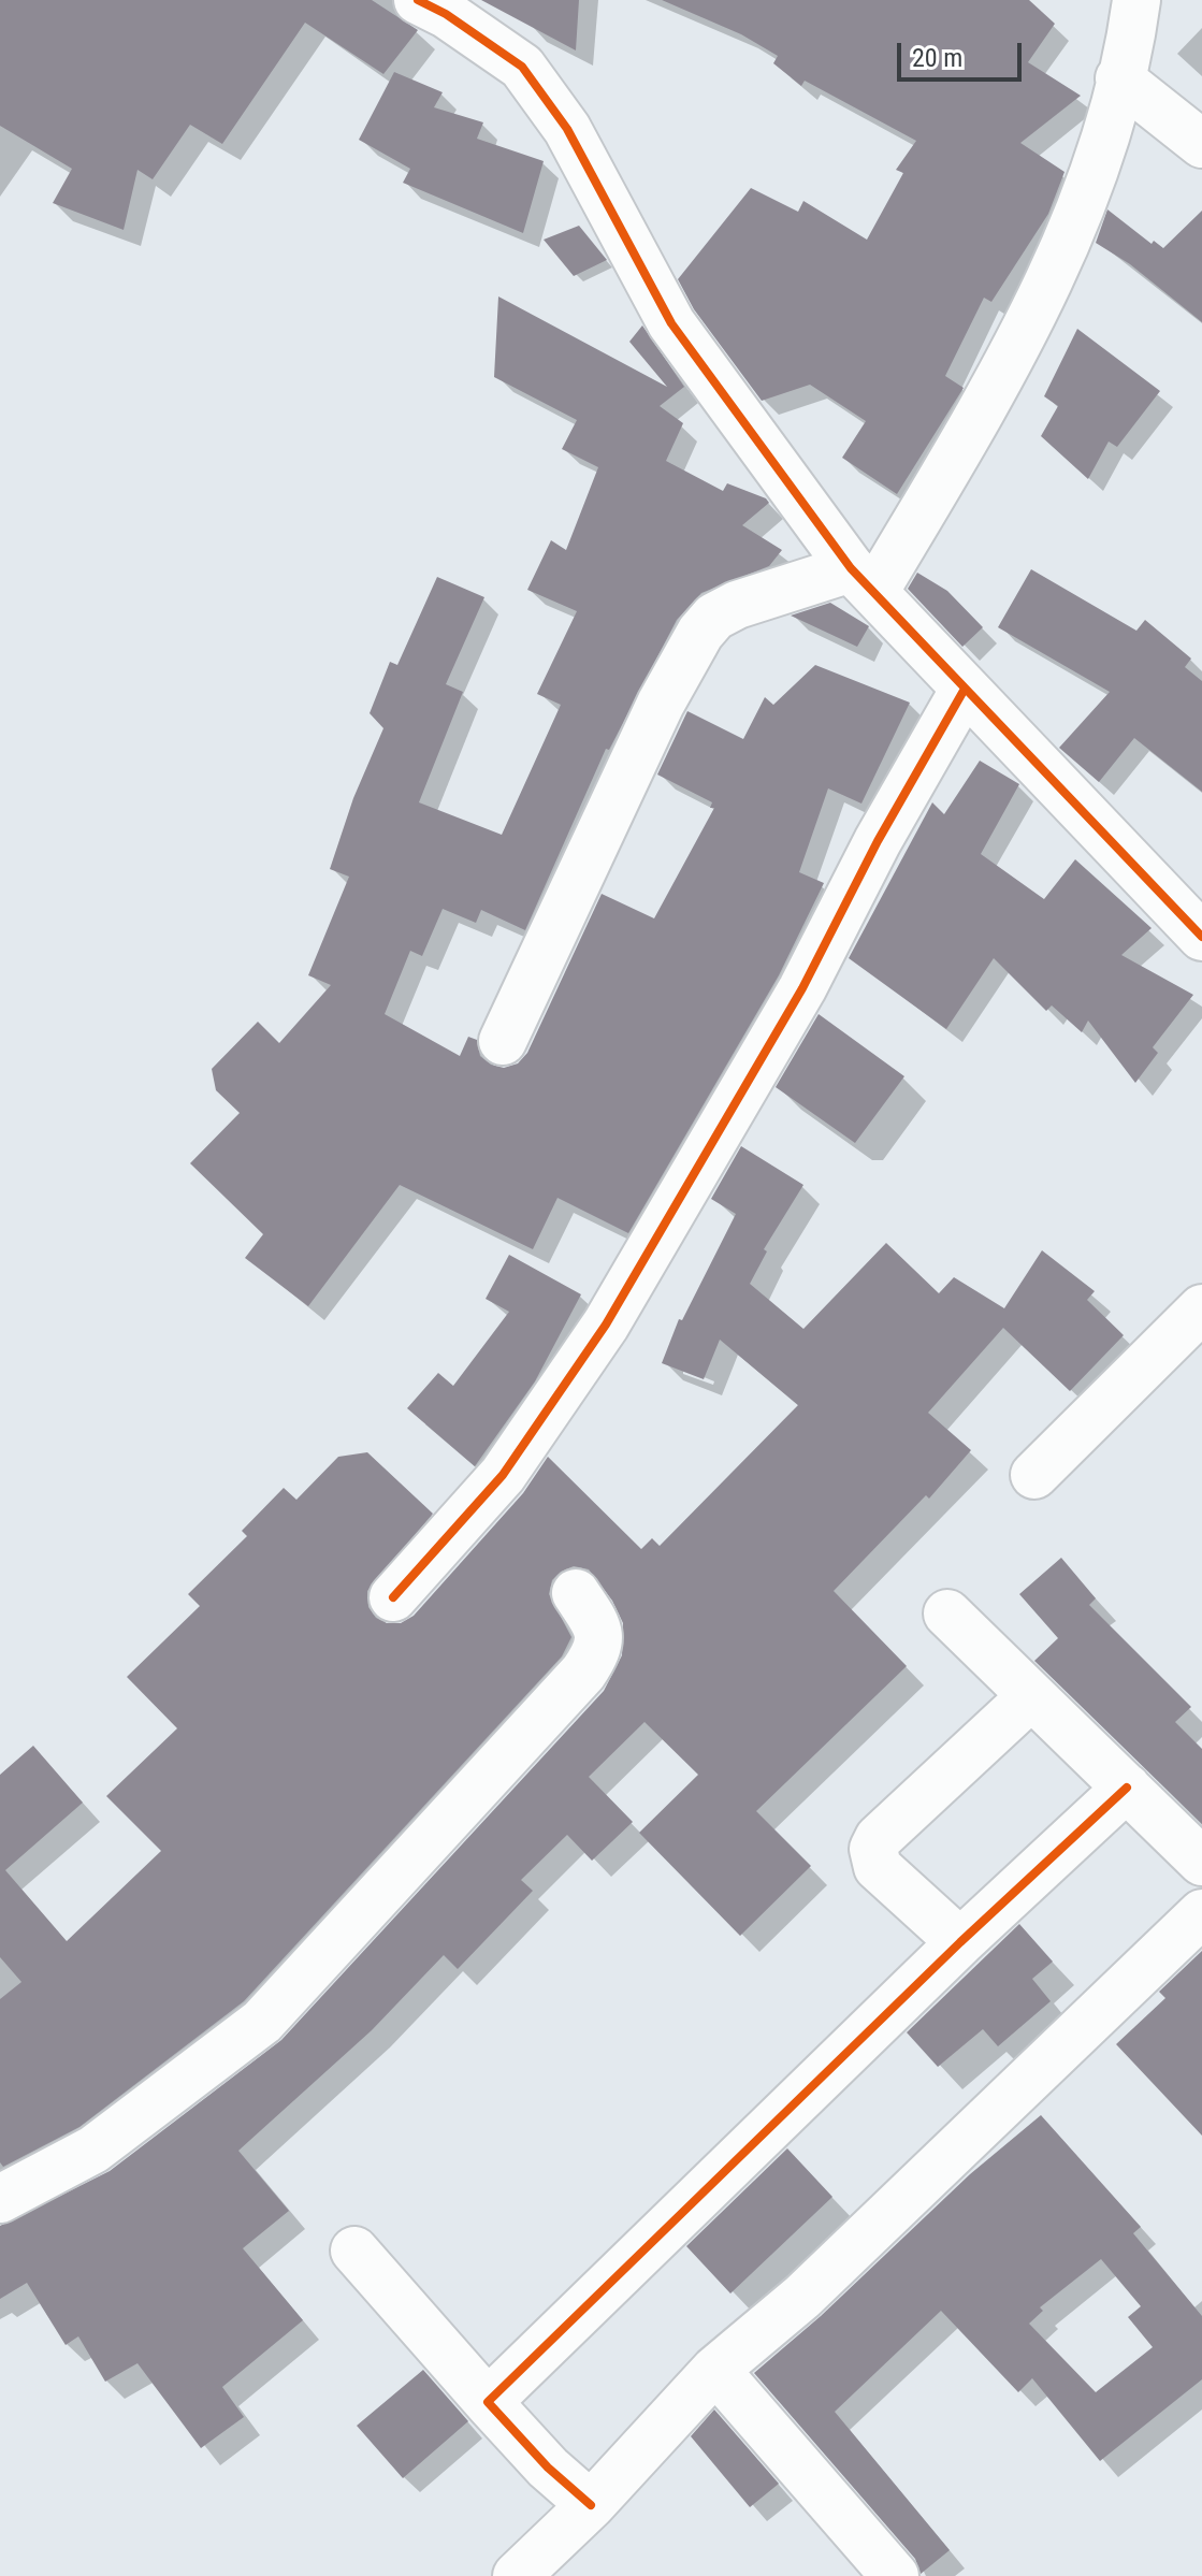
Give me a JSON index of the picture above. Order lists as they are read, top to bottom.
{
  "scale_bar": "20 m"
}
